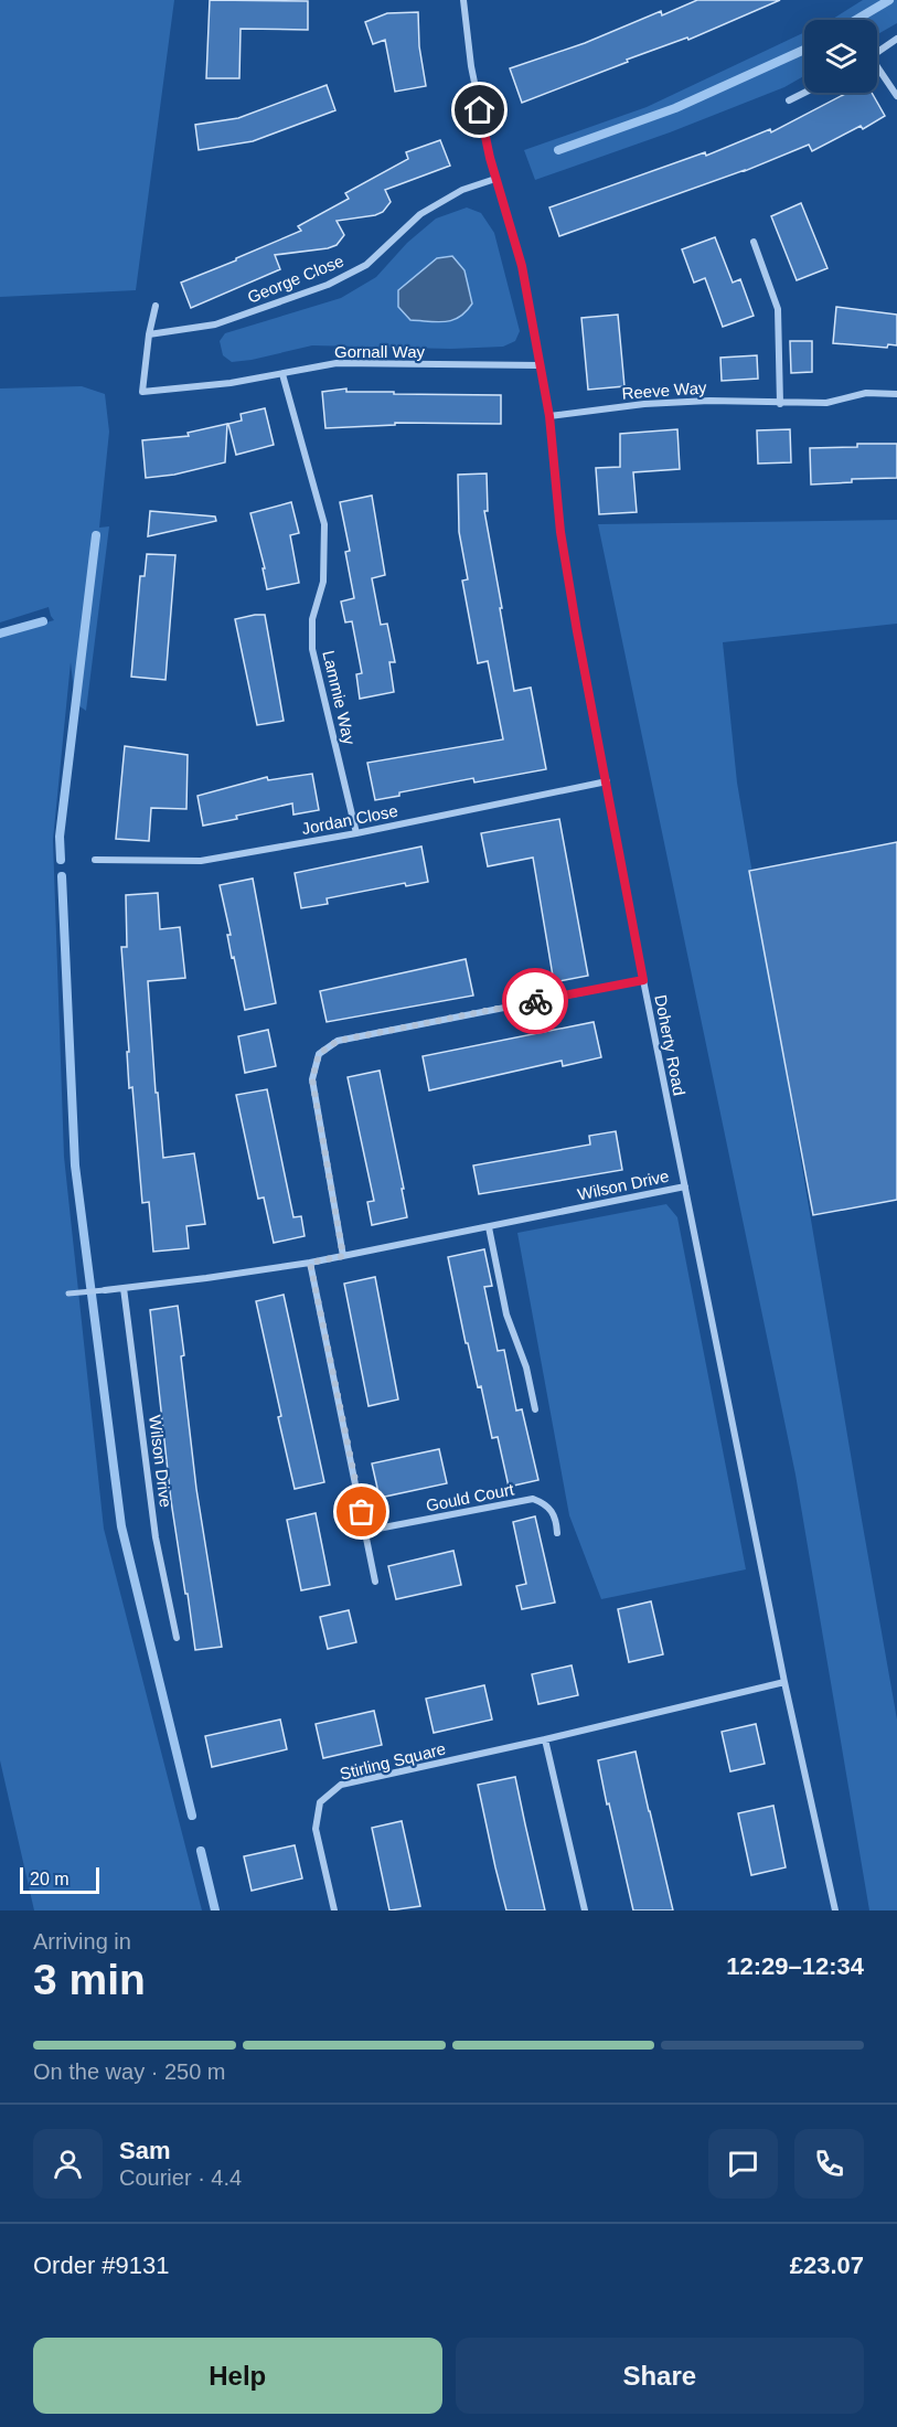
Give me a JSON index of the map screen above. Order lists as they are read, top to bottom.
{
  "streets": {
    "street": [
      "George Close",
      "Gornall Way",
      "Reeve Way",
      "Lammie Way",
      "Jordan Close",
      "Doherty Road",
      "Wilson Drive",
      "Gould Court",
      "Stirling Square"
    ]
  },
  "crossings": [
    ["George Close", "Gornall Way"],
    ["George Close", "Doherty Road"],
    ["Gornall Way", "Lammie Way"],
    ["Gornall Way", "Doherty Road"],
    ["Reeve Way", "Doherty Road"],
    ["Lammie Way", "Jordan Close"],
    ["Jordan Close", "Doherty Road"],
    ["Doherty Road", "Wilson Drive"],
    ["Doherty Road", "Stirling Square"]
  ],
  "scale_bar": "20 m",
  "page": {
    "scale": "20 m",
    "heading": ["3 min", "Arriving in", "12:29–12:34"],
    "panel": [
      "Sam",
      "Courier · 4.4",
      "Order #9131",
      "£23.07"
    ],
    "bar": "On the way · 250 m",
    "buttons": ["Help", "Share"]
  }
}
